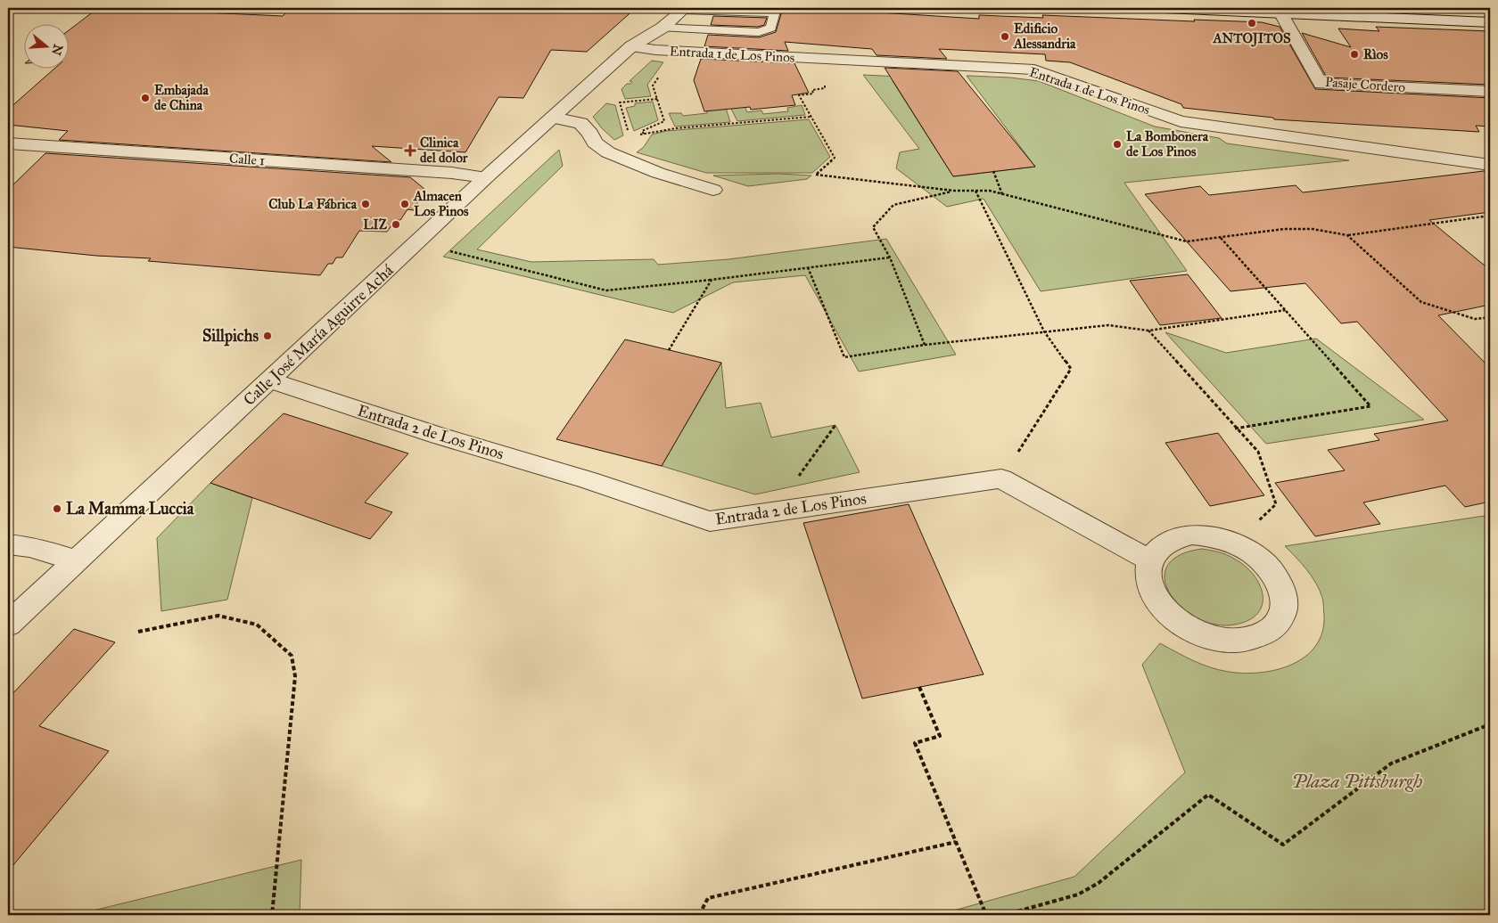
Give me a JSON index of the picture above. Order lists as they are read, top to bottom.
{
  "streets": {
    "street": [
      "Entrada 1 de Los Pinos",
      "Pasaje Cordero",
      "Calle 1",
      "Calle José María Aguirre Achá",
      "Entrada 2 de Los Pinos"
    ]
  },
  "crossings": [
    ["Entrada 1 de Los Pinos", "Calle José María Aguirre Achá"],
    ["Calle 1", "Calle José María Aguirre Achá"],
    ["Calle José María Aguirre Achá", "Entrada 2 de Los Pinos"]
  ],
  "parks": ["Plaza Pittsburgh"],
  "places": {
    "other": [
      "ANTOJITOS",
      "Edificio Alessandria",
      "Rìos",
      "Embajada de China",
      "La Bombonera de Los Pinos",
      "Club La Fábrica",
      "Almacen Los Pinos",
      "LIZ",
      "Sillpichs",
      "La Mamma Luccia"
    ],
    "health": ["Clinica del dolor"]
  },
  "north": "right"
}
